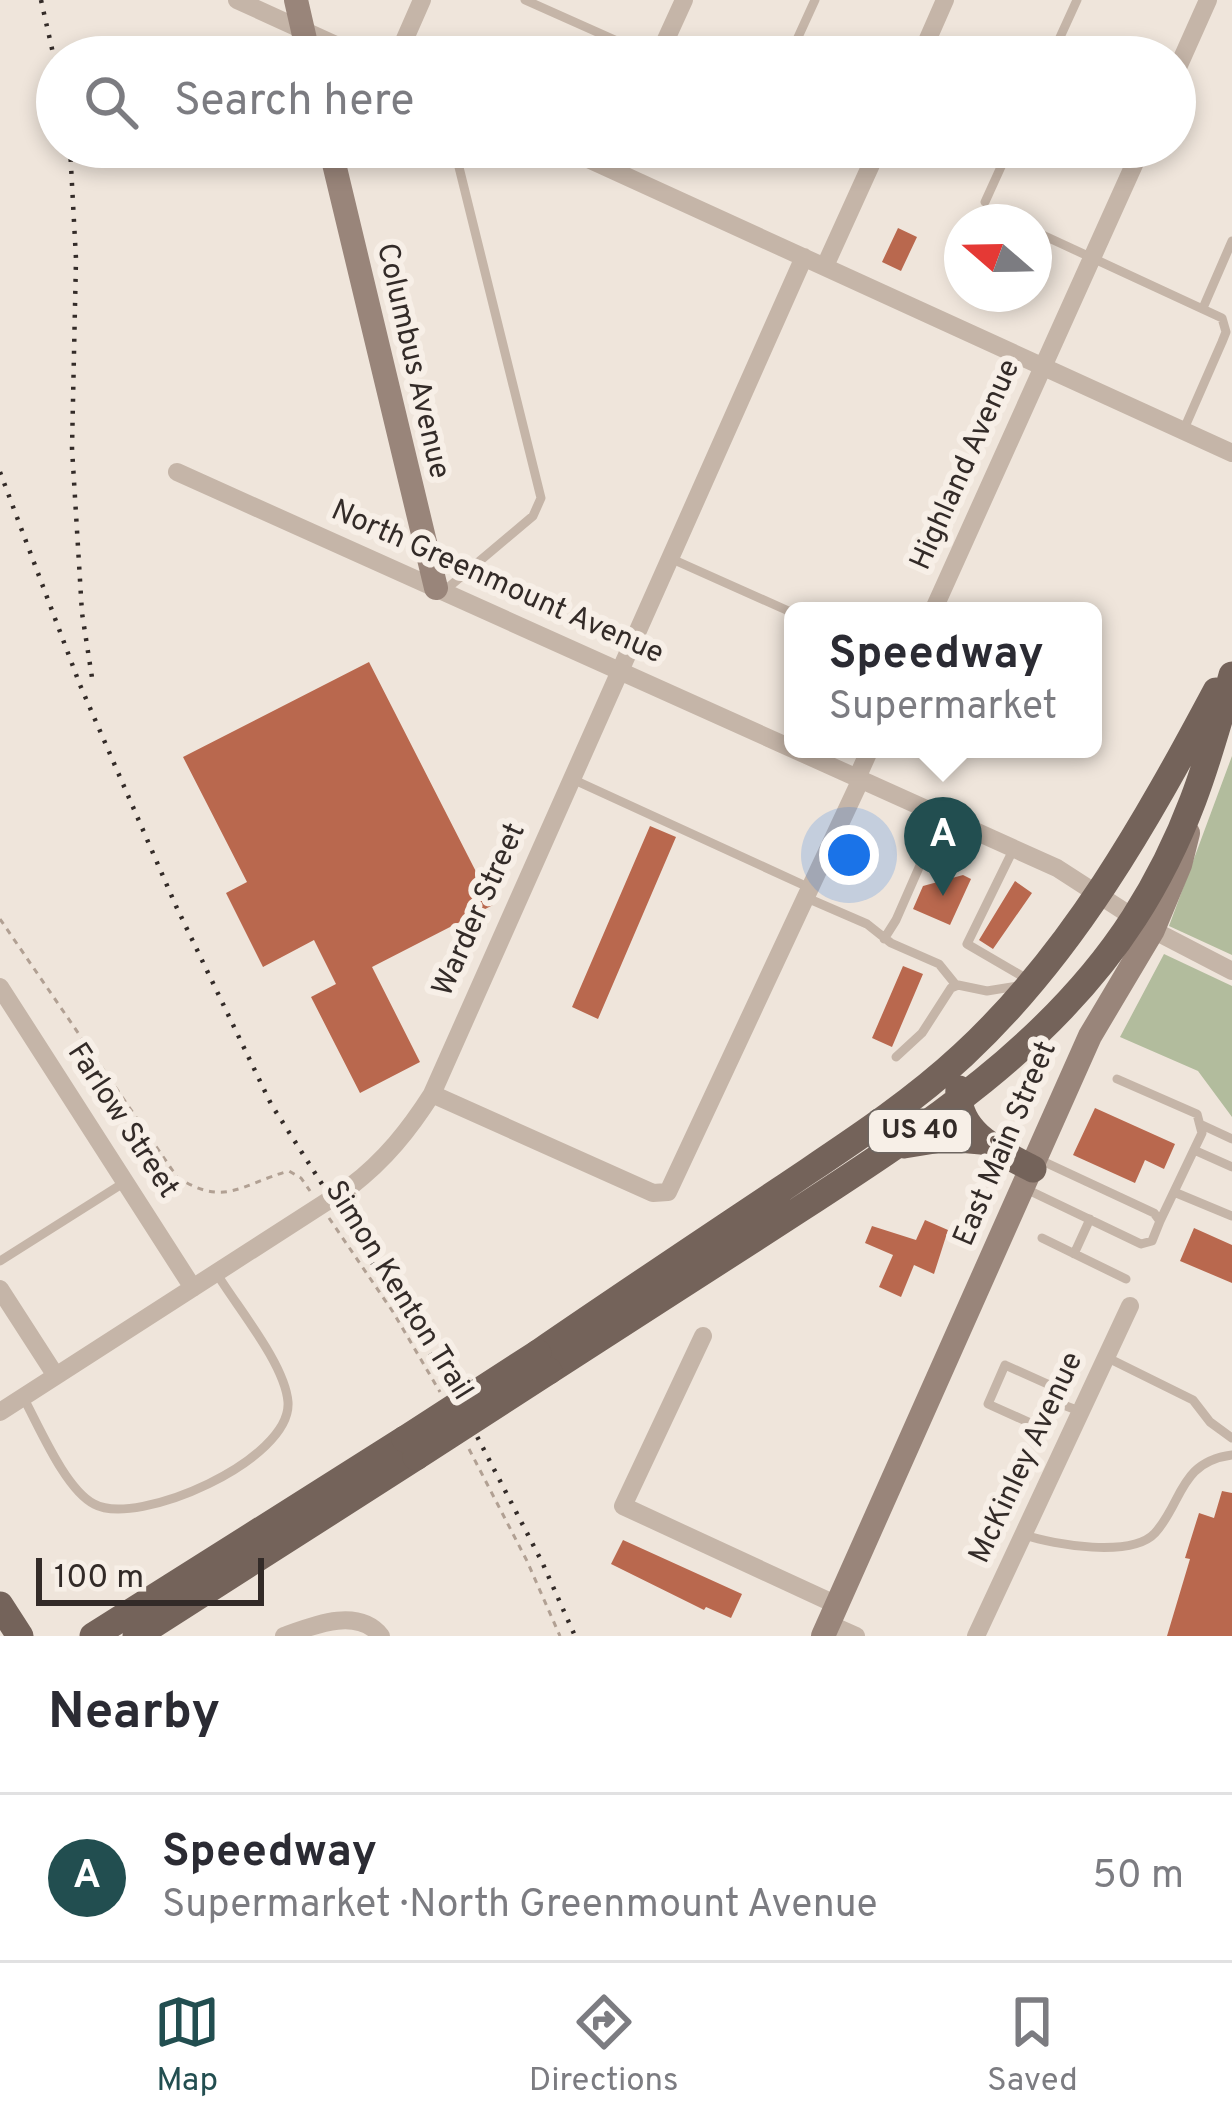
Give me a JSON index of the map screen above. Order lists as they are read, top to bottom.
{
  "streets": {
    "main road": ["Columbus Avenue", "US 40", "East Main Street"],
    "street": [
      "Highland Avenue",
      "North Greenmount Avenue",
      "Warder Street",
      "Farlow Street",
      "McKinley Avenue"
    ],
    "path": ["Simon Kenton Trail"]
  },
  "crossings": [
    ["Columbus Avenue", "North Greenmount Avenue"],
    ["North Greenmount Avenue", "Warder Street"],
    ["North Greenmount Avenue", "US 40"],
    ["North Greenmount Avenue", "East Main Street"],
    ["Warder Street", "Farlow Street"],
    ["Warder Street", "Simon Kenton Trail"],
    ["US 40", "East Main Street"]
  ],
  "scale_bar": "100 m",
  "north": "left",
  "page": {
    "search": "Search here",
    "popup": ["Speedway", "Supermarket"],
    "pins": "A",
    "scale": "100 m",
    "heading": "Nearby",
    "list": [
      {
        "mark": "A",
        "name": "Speedway",
        "note": "Supermarket · North Greenmount Avenue",
        "value": "50 m"
      }
    ],
    "nav": ["Map", "Directions", "Saved"]
  }
}
